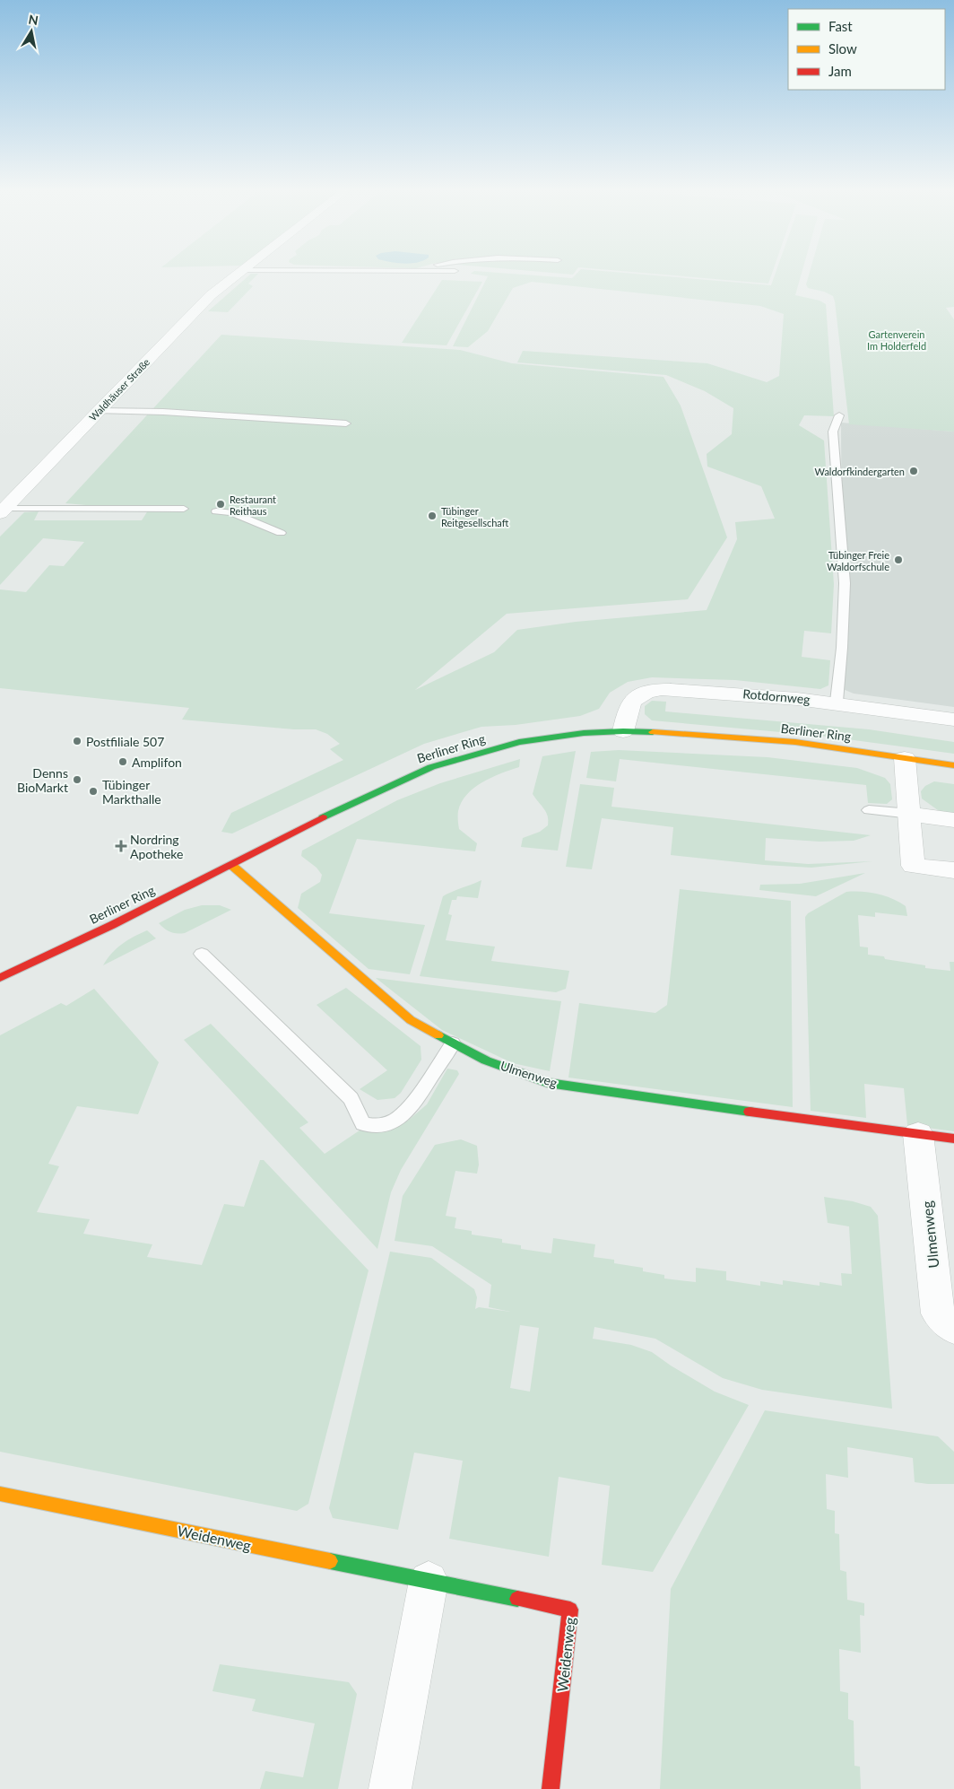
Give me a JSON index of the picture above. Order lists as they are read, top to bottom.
{
  "streets": {
    "street": [
      "Waldhäuser Straße",
      "Rotdornweg",
      "Berliner Ring",
      "Ulmenweg",
      "Weidenweg"
    ]
  },
  "crossings": [
    ["Rotdornweg", "Berliner Ring"],
    ["Berliner Ring", "Ulmenweg"]
  ],
  "parks": ["Gartenverein Im Holderfeld"],
  "places": {
    "other": [
      "Waldorfkindergarten",
      "Restaurant Reithaus",
      "Tübinger Reitgesellschaft",
      "Tübinger Freie Waldorfschule",
      "Postfiliale 507",
      "Amplifon",
      "Denns BioMarkt",
      "Tübinger Markthalle"
    ],
    "health": ["Nordring Apotheke"]
  },
  "legend": ["Fast", "Slow", "Jam"],
  "north": "top"
}
